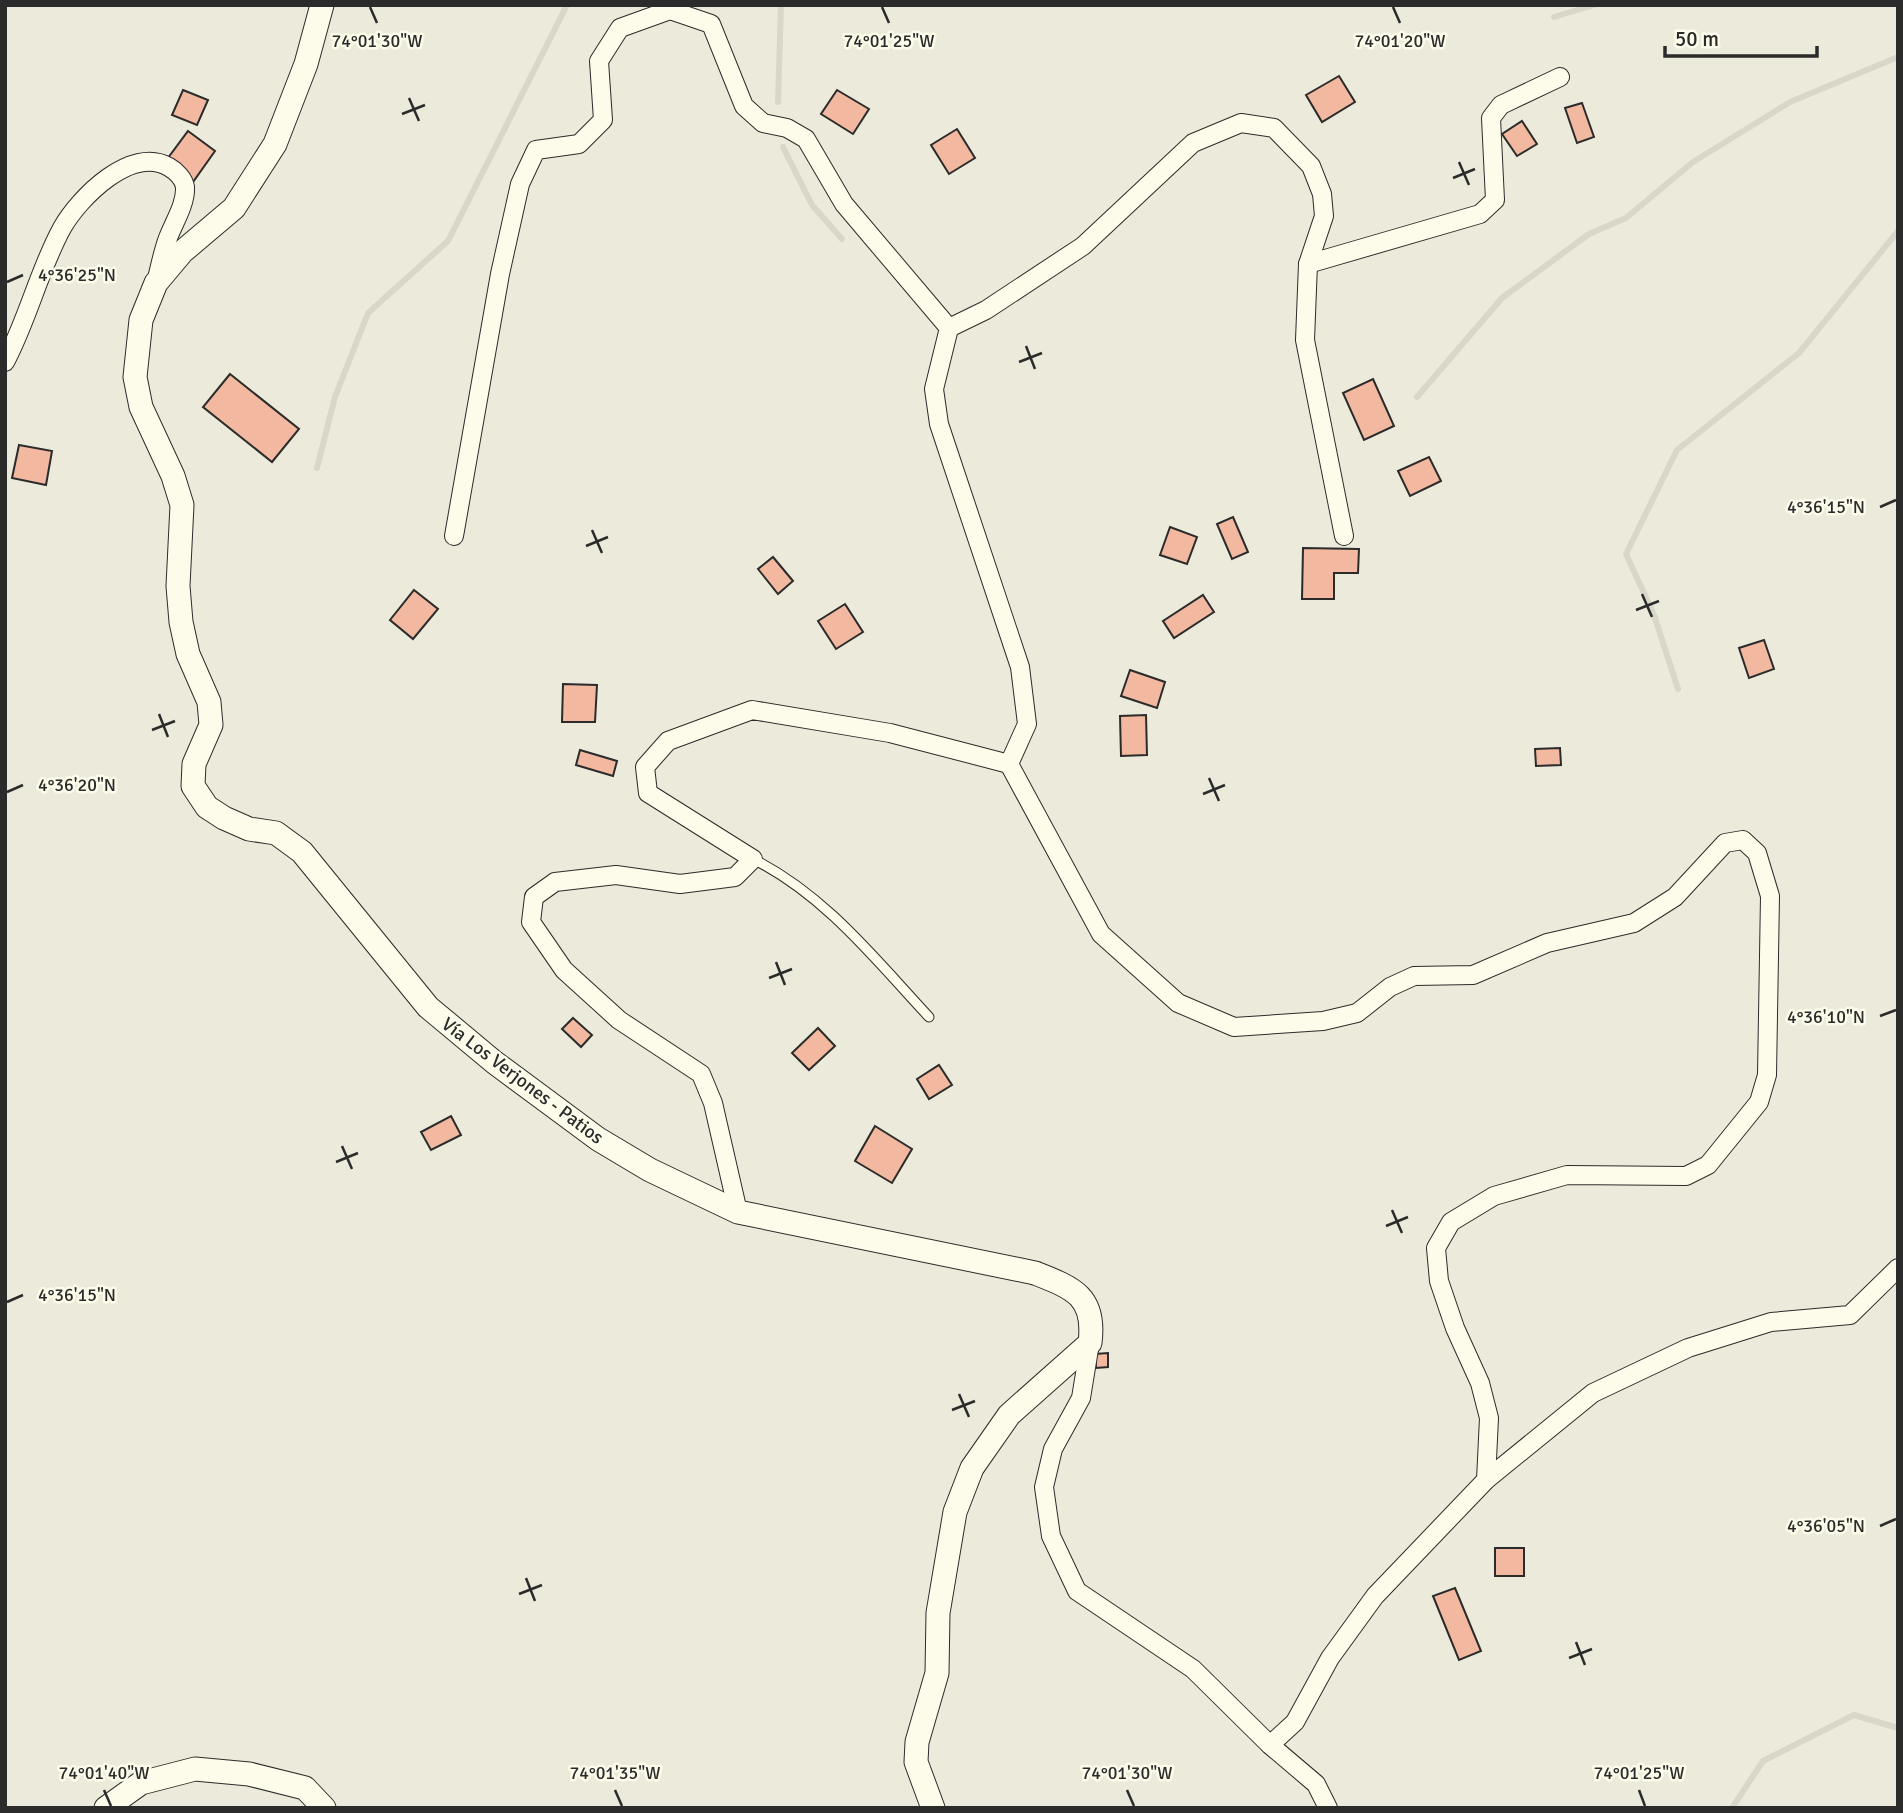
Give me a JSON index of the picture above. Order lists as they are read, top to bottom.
{
  "streets": {
    "street": ["Vía Los Verjones - Patios"]
  },
  "scale_bar": "50 m",
  "coordinates": [
    "74°01'30\"W",
    "74°01'25\"W",
    "74°01'20\"W",
    "4°36'25\"N",
    "4°36'15\"N",
    "4°36'20\"N",
    "4°36'10\"N",
    "4°36'05\"N",
    "74°01'40\"W",
    "74°01'35\"W"
  ]
}
